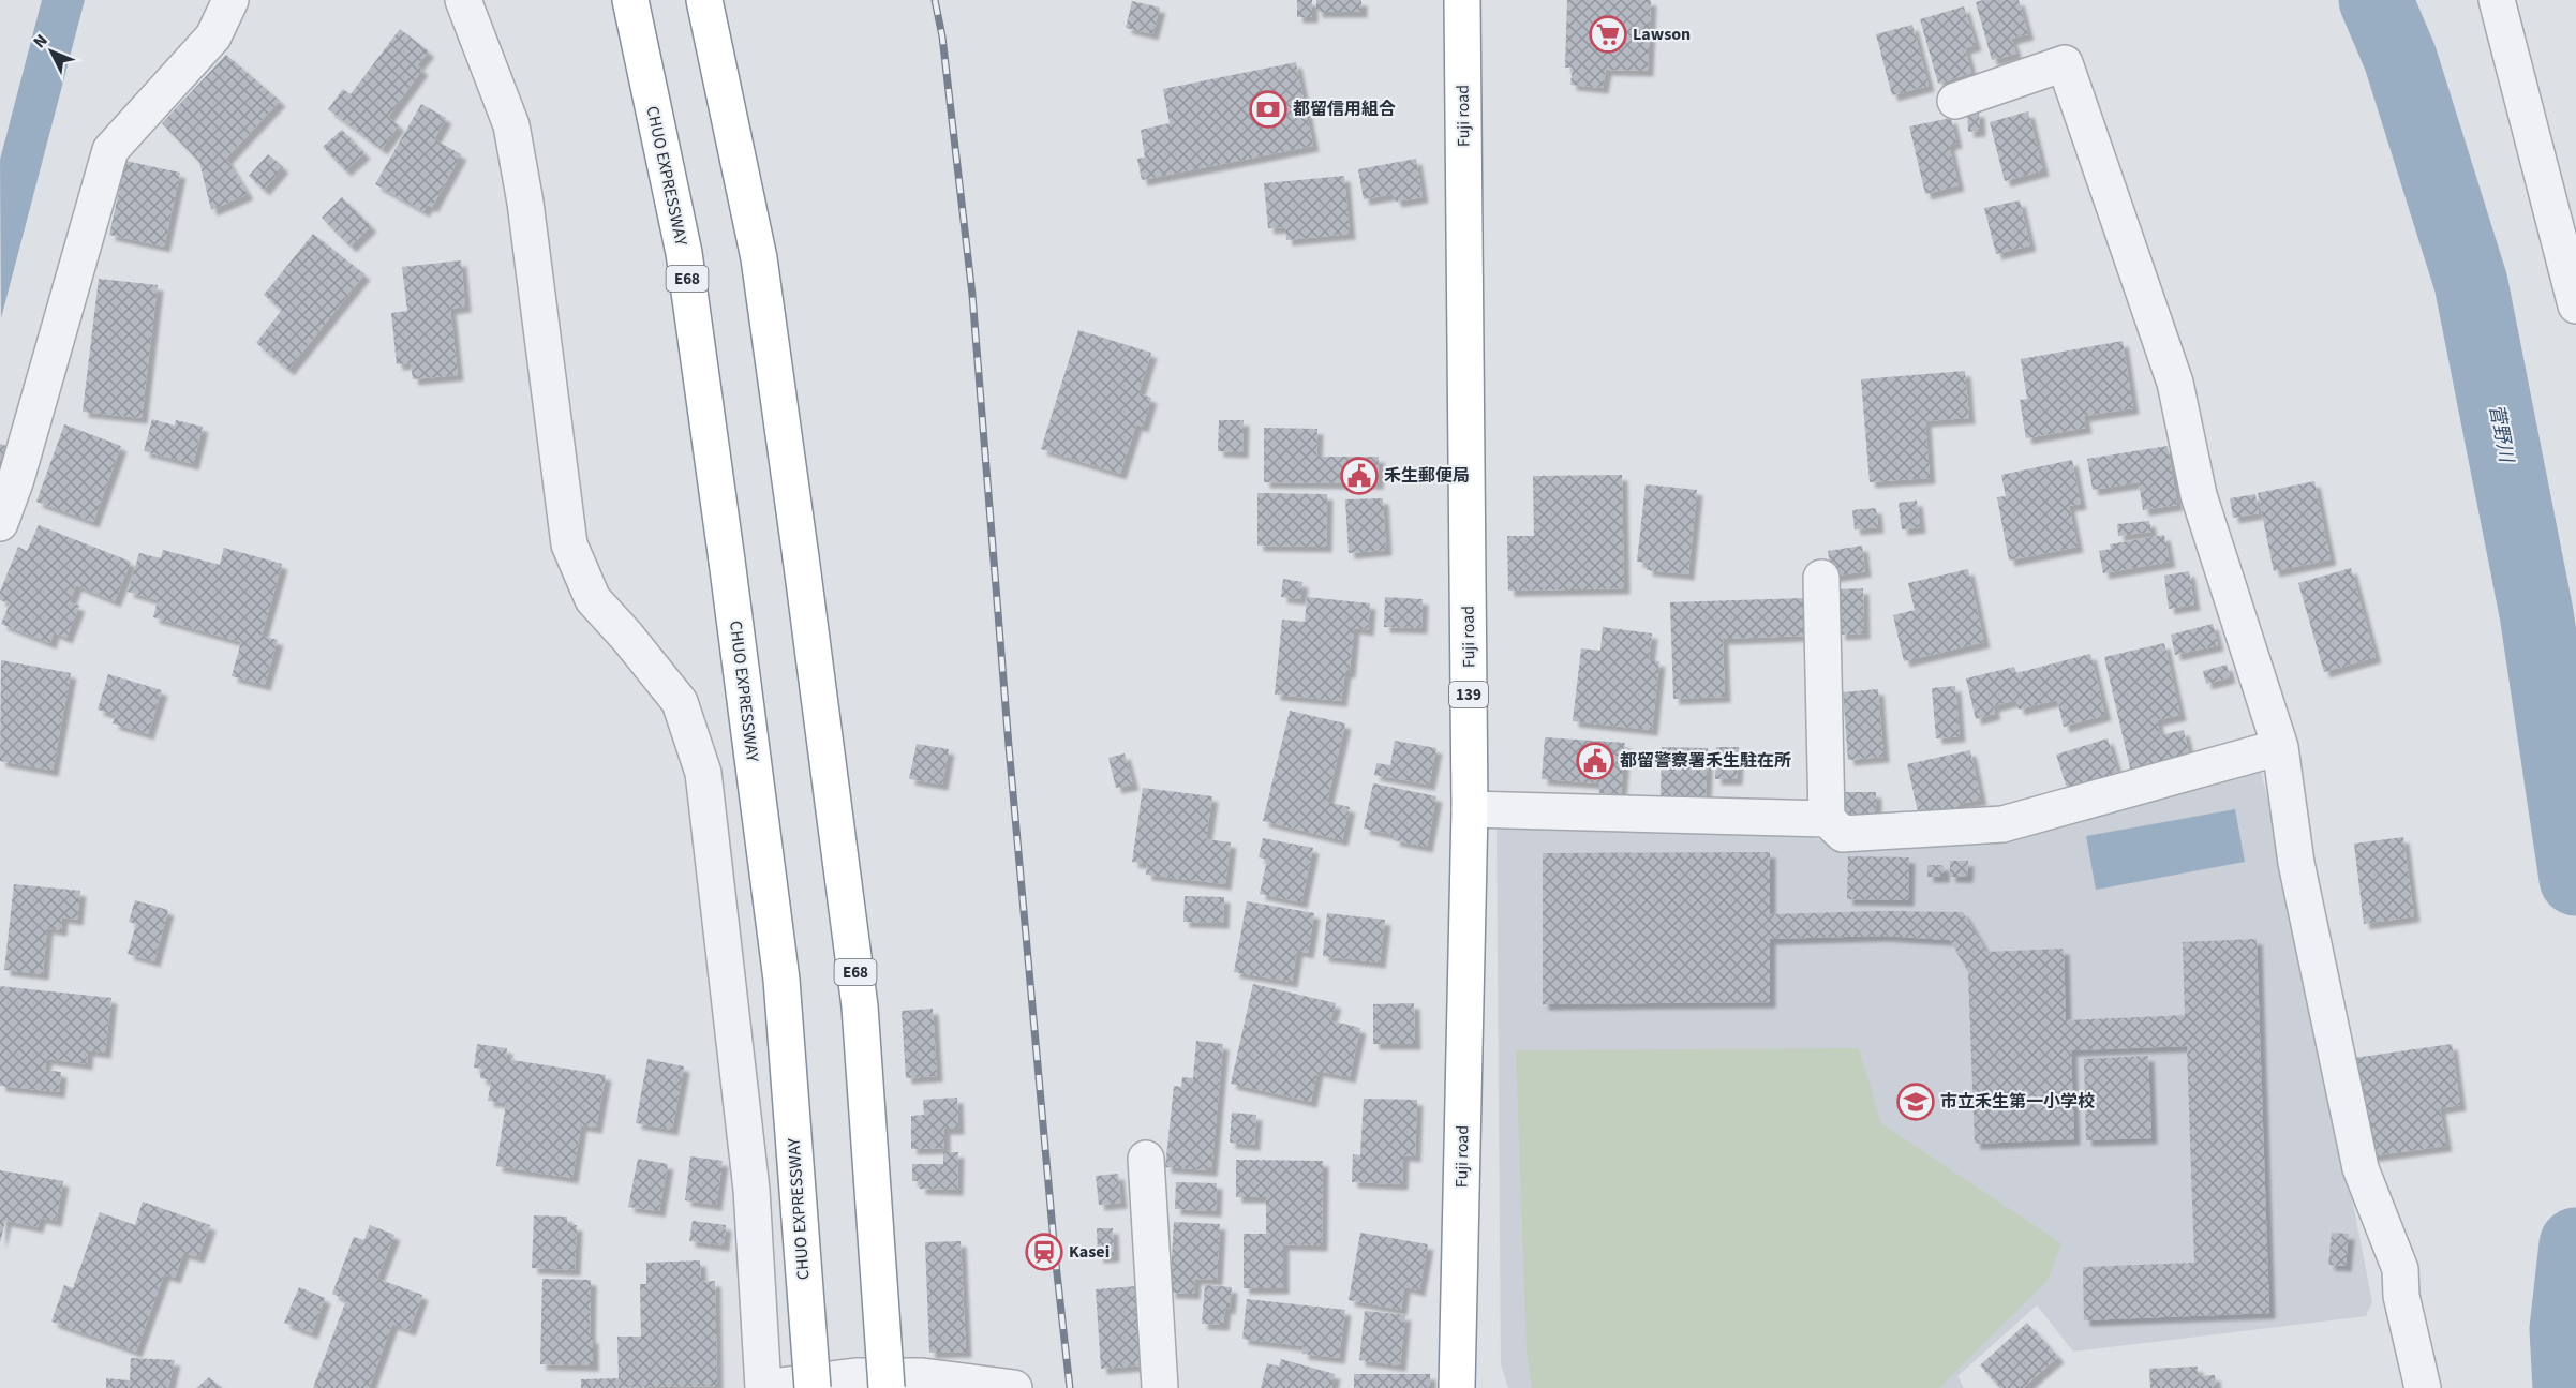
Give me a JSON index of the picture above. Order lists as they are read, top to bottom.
{
  "streets": {
    "highway": [
      "Fuji road",
      "CHUO EXPRESSWAY",
      "E68",
      "139"
    ]
  },
  "water": ["菅野川"],
  "places": {
    "supermarket": ["Lawson"],
    "bank": ["都留信用組合"],
    "public building": ["禾生郵便局", "都留警察署禾生駐在所"],
    "school or university": ["市立禾生第一小学校"],
    "station": ["Kasei"]
  },
  "north": "top left"
}
